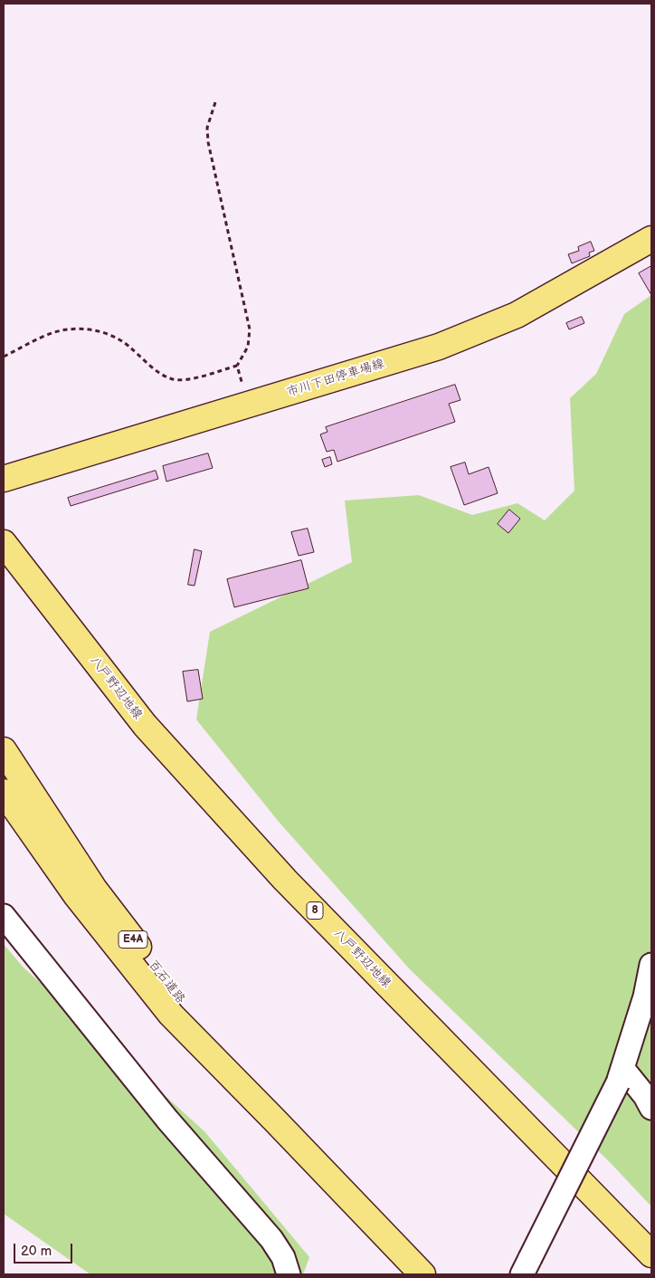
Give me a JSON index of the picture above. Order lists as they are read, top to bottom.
{
  "streets": {
    "main road": [
      "市川下田停車場線",
      "八戸野辺地線",
      "8",
      "E4A",
      "百石道路"
    ]
  },
  "scale_bar": "20 m"
}
